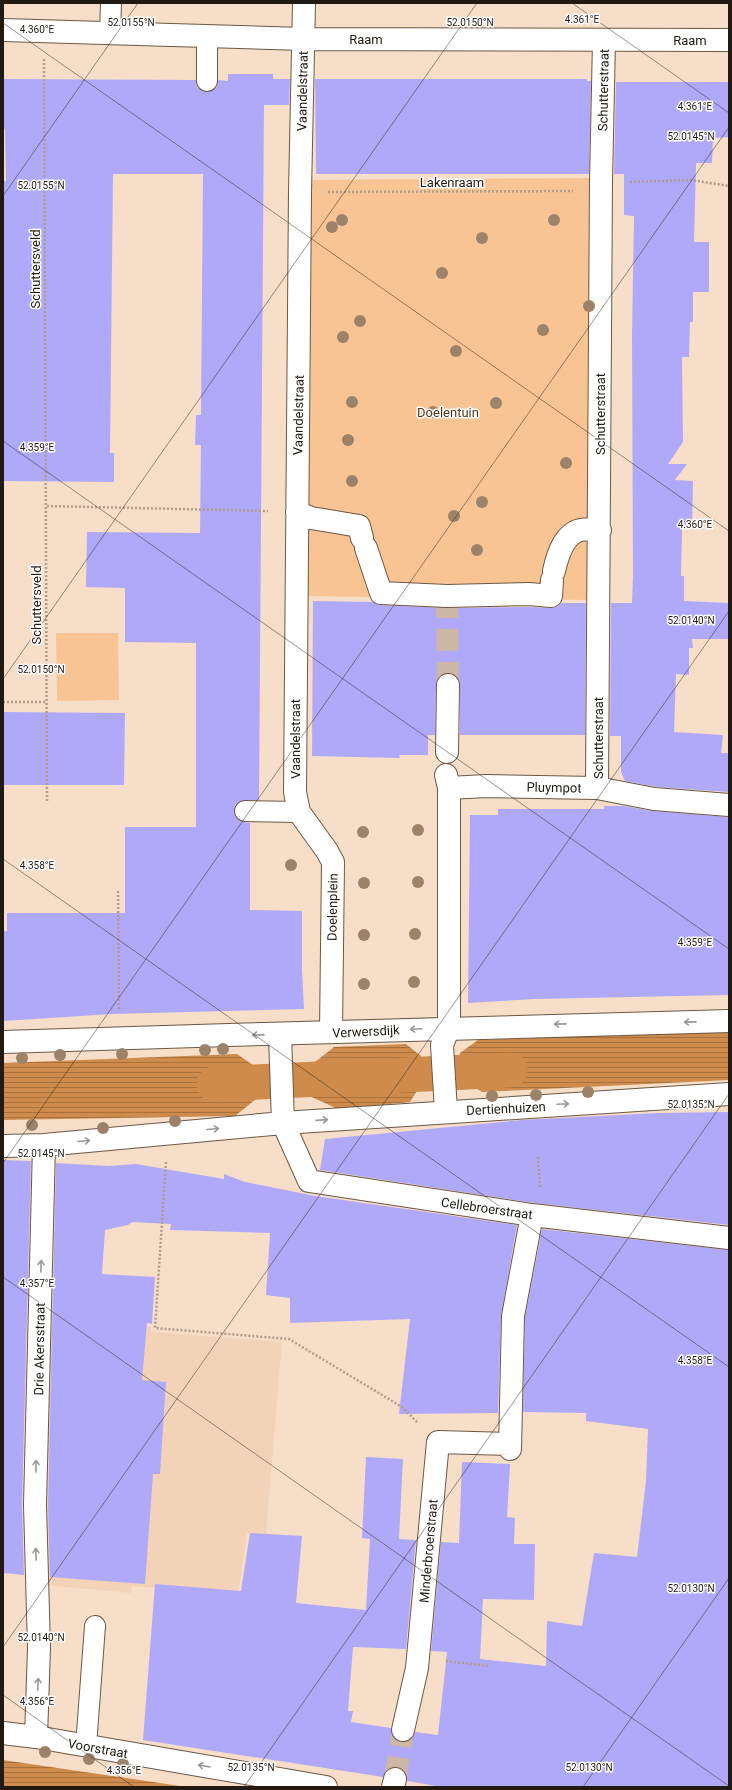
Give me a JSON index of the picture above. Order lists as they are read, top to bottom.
{
  "streets": {
    "street": [
      "Raam",
      "Schutterstraat",
      "Vaandelstraat",
      "Pluympot",
      "Doelenplein",
      "Verwersdijk",
      "Dertienhuizen",
      "Cellebroerstraat",
      "Drie Akersstraat",
      "Minderbroerstraat",
      "Voorstraat"
    ],
    "path": ["Lakenraam", "Schuttersveld"]
  },
  "crossings": [
    ["Raam", "Schutterstraat"],
    ["Raam", "Vaandelstraat"],
    ["Raam", "Schuttersveld"],
    ["Schutterstraat", "Lakenraam"],
    ["Schutterstraat", "Pluympot"],
    ["Vaandelstraat", "Lakenraam"],
    ["Vaandelstraat", "Doelenplein"],
    ["Pluympot", "Verwersdijk"],
    ["Doelenplein", "Verwersdijk"],
    ["Dertienhuizen", "Cellebroerstraat"],
    ["Cellebroerstraat", "Minderbroerstraat"],
    ["Drie Akersstraat", "Voorstraat"]
  ],
  "one_way": [
    "Verwersdijk",
    "Dertienhuizen",
    "Drie Akersstraat",
    "Voorstraat"
  ],
  "parks": ["Doelentuin"],
  "coordinates": [
    "4.361°E",
    "52.0155°N",
    "52.0150°N",
    "4.360°E",
    "52.0145°N",
    "4.359°E",
    "52.0140°N",
    "4.358°E",
    "52.0135°N",
    "4.357°E",
    "52.0130°N",
    "4.356°E"
  ]
}
